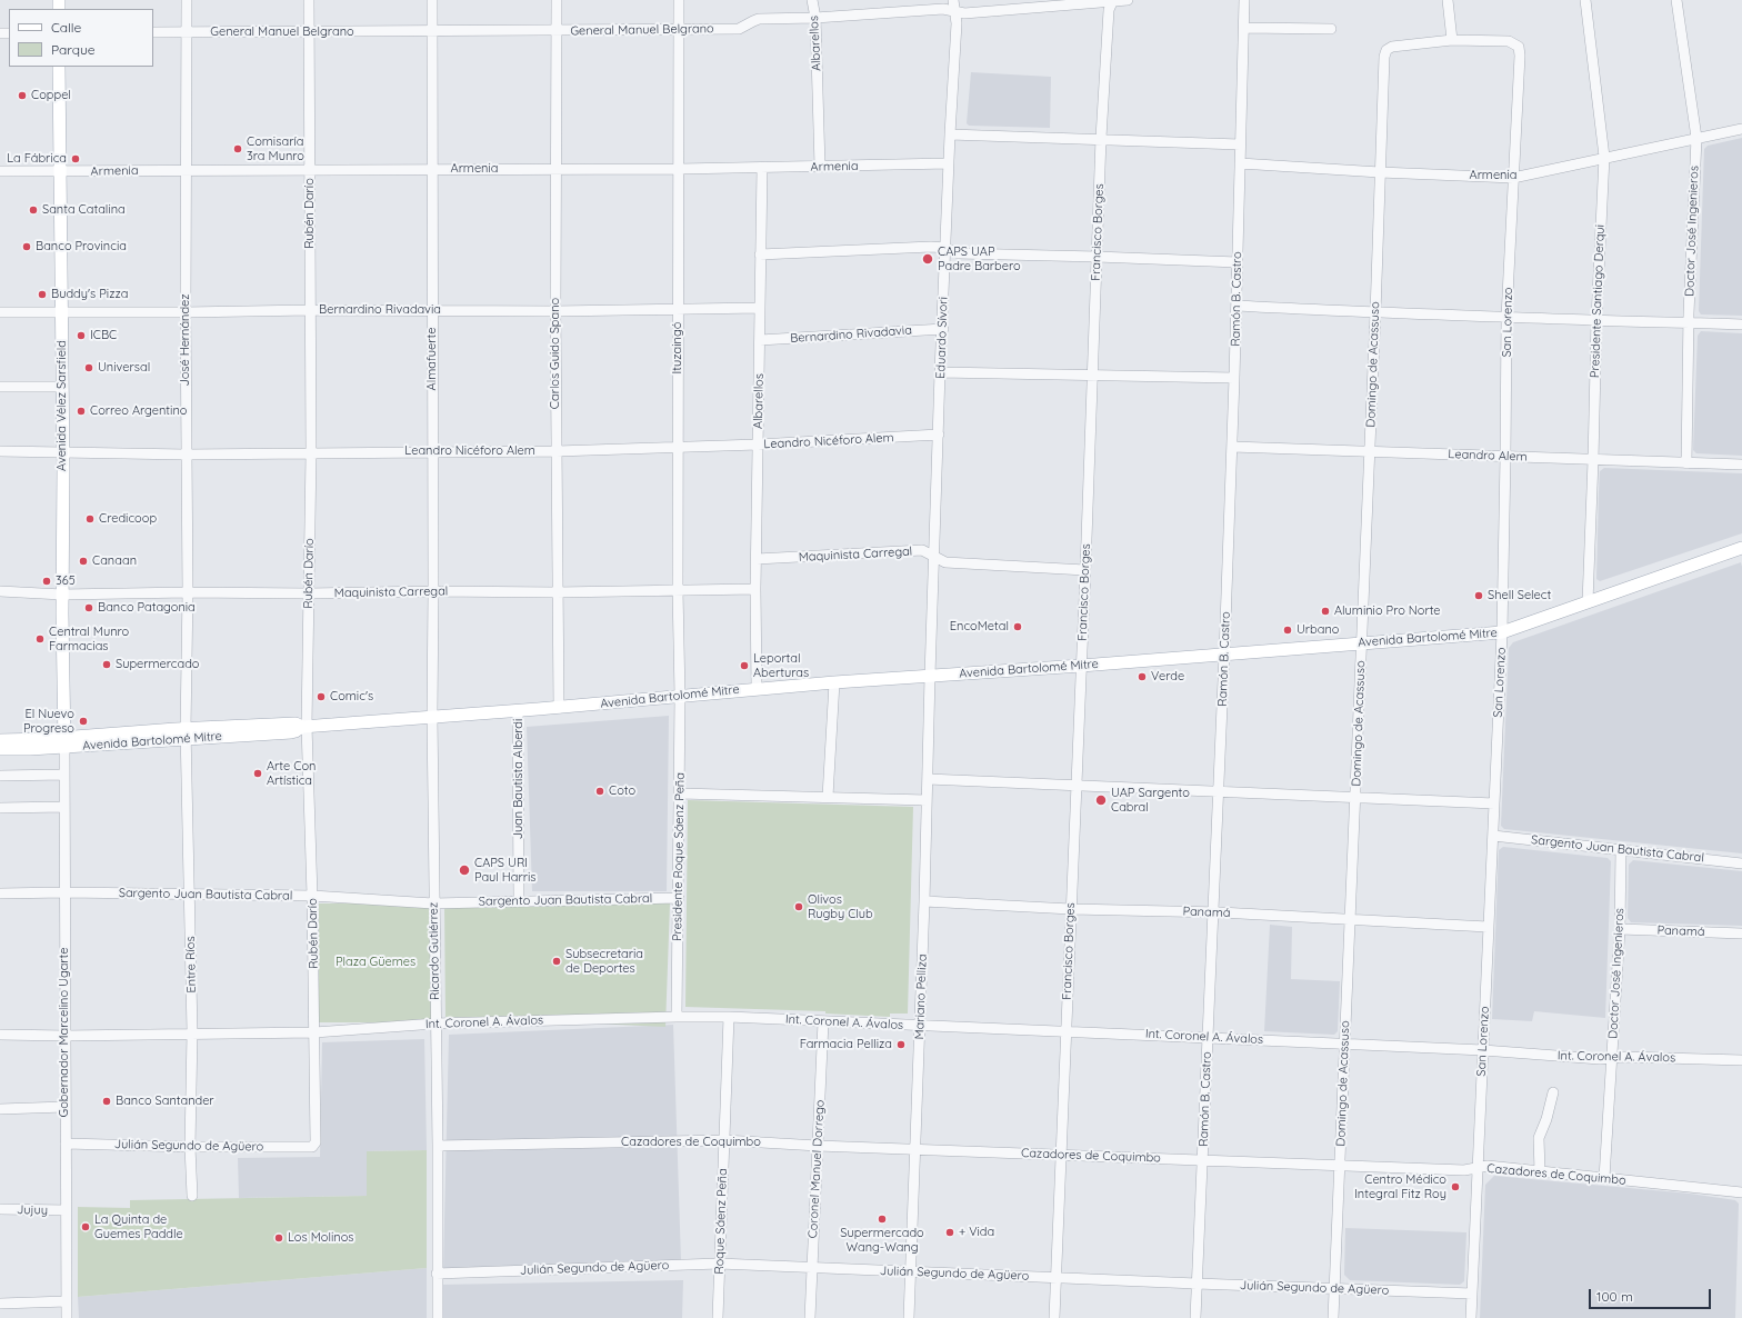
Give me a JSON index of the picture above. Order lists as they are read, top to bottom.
{
  "streets": {
    "main road": ["Avenida Vélez Sarsfield", "Avenida Bartolomé Mitre"],
    "street": [
      "General Manuel Belgrano",
      "Albarellos",
      "Armenia",
      "Rubén Darío",
      "Doctor José Ingenieros",
      "Francisco Borges",
      "Ramón B. Castro",
      "Presidente Santiago Derqui",
      "Bernardino Rivadavia",
      "San Lorenzo",
      "Eduardo Sívori",
      "José Hernández",
      "Ituzaingó",
      "Carlos Guido Spano",
      "Almafuerte",
      "Domingo de Acassuso",
      "Leandro Nicéforo Alem",
      "Leandro Alem",
      "Maquinista Carregal",
      "Juan Bautista Alberdi",
      "Sargento Juan Bautista Cabral",
      "Presidente Roque Sáenz Peña",
      "Panamá",
      "Ricardo Gutiérrez",
      "Entre Ríos",
      "Mariano Pelliza",
      "Int. Coronel A. Ávalos",
      "Gobernador Marcelino Ugarte",
      "Cazadores de Coquimbo",
      "Julián Segundo de Agüero",
      "Coronel Manuel Dorrego",
      "Jujuy",
      "Roque Sáenz Peña"
    ]
  },
  "crossings": [
    ["General Manuel Belgrano", "Albarellos"],
    ["General Manuel Belgrano", "Rubén Darío"],
    ["General Manuel Belgrano", "Francisco Borges"],
    ["General Manuel Belgrano", "Eduardo Sívori"],
    ["General Manuel Belgrano", "José Hernández"],
    ["General Manuel Belgrano", "Ituzaingó"],
    ["General Manuel Belgrano", "Carlos Guido Spano"],
    ["General Manuel Belgrano", "Almafuerte"],
    ["Albarellos", "Armenia"],
    ["Albarellos", "Bernardino Rivadavia"],
    ["Albarellos", "Leandro Nicéforo Alem"],
    ["Albarellos", "Maquinista Carregal"],
    ["Albarellos", "Avenida Bartolomé Mitre"],
    ["Armenia", "Rubén Darío"],
    ["Armenia", "Doctor José Ingenieros"],
    ["Armenia", "Ramón B. Castro"],
    ["Armenia", "Presidente Santiago Derqui"],
    ["Armenia", "San Lorenzo"],
    ["Armenia", "Eduardo Sívori"],
    ["Armenia", "José Hernández"],
    ["Armenia", "Ituzaingó"],
    ["Armenia", "Carlos Guido Spano"],
    ["Armenia", "Almafuerte"],
    ["Armenia", "Domingo de Acassuso"],
    ["Armenia", "Avenida Vélez Sarsfield"],
    ["Rubén Darío", "Bernardino Rivadavia"],
    ["Rubén Darío", "Leandro Nicéforo Alem"],
    ["Rubén Darío", "Maquinista Carregal"],
    ["Rubén Darío", "Avenida Bartolomé Mitre"],
    ["Rubén Darío", "Sargento Juan Bautista Cabral"],
    ["Rubén Darío", "Int. Coronel A. Ávalos"],
    ["Rubén Darío", "Julián Segundo de Agüero"],
    ["Doctor José Ingenieros", "Leandro Alem"],
    ["Doctor José Ingenieros", "Sargento Juan Bautista Cabral"],
    ["Doctor José Ingenieros", "Panamá"],
    ["Doctor José Ingenieros", "Int. Coronel A. Ávalos"],
    ["Doctor José Ingenieros", "Cazadores de Coquimbo"],
    ["Francisco Borges", "Maquinista Carregal"],
    ["Francisco Borges", "Avenida Bartolomé Mitre"],
    ["Francisco Borges", "Panamá"],
    ["Francisco Borges", "Int. Coronel A. Ávalos"],
    ["Francisco Borges", "Cazadores de Coquimbo"],
    ["Francisco Borges", "Julián Segundo de Agüero"],
    ["Ramón B. Castro", "Leandro Alem"],
    ["Ramón B. Castro", "Avenida Bartolomé Mitre"],
    ["Ramón B. Castro", "Panamá"],
    ["Ramón B. Castro", "Int. Coronel A. Ávalos"],
    ["Ramón B. Castro", "Cazadores de Coquimbo"],
    ["Ramón B. Castro", "Julián Segundo de Agüero"],
    ["Presidente Santiago Derqui", "Leandro Alem"],
    ["Presidente Santiago Derqui", "Avenida Bartolomé Mitre"],
    ["Bernardino Rivadavia", "Eduardo Sívori"],
    ["Bernardino Rivadavia", "José Hernández"],
    ["Bernardino Rivadavia", "Ituzaingó"],
    ["Bernardino Rivadavia", "Carlos Guido Spano"],
    ["Bernardino Rivadavia", "Almafuerte"],
    ["Bernardino Rivadavia", "Avenida Vélez Sarsfield"],
    ["San Lorenzo", "Domingo de Acassuso"],
    ["San Lorenzo", "Leandro Alem"],
    ["San Lorenzo", "Avenida Bartolomé Mitre"],
    ["San Lorenzo", "Sargento Juan Bautista Cabral"],
    ["San Lorenzo", "Panamá"],
    ["San Lorenzo", "Int. Coronel A. Ávalos"],
    ["San Lorenzo", "Cazadores de Coquimbo"],
    ["San Lorenzo", "Julián Segundo de Agüero"],
    ["Eduardo Sívori", "Leandro Nicéforo Alem"],
    ["Eduardo Sívori", "Maquinista Carregal"],
    ["Eduardo Sívori", "Avenida Bartolomé Mitre"],
    ["Eduardo Sívori", "Mariano Pelliza"],
    ["José Hernández", "Leandro Nicéforo Alem"],
    ["José Hernández", "Maquinista Carregal"],
    ["José Hernández", "Avenida Bartolomé Mitre"],
    ["José Hernández", "Entre Ríos"],
    ["Ituzaingó", "Leandro Nicéforo Alem"],
    ["Ituzaingó", "Maquinista Carregal"],
    ["Ituzaingó", "Avenida Bartolomé Mitre"],
    ["Ituzaingó", "Presidente Roque Sáenz Peña"],
    ["Carlos Guido Spano", "Leandro Nicéforo Alem"],
    ["Carlos Guido Spano", "Maquinista Carregal"],
    ["Carlos Guido Spano", "Avenida Bartolomé Mitre"],
    ["Almafuerte", "Leandro Nicéforo Alem"],
    ["Almafuerte", "Maquinista Carregal"],
    ["Almafuerte", "Avenida Bartolomé Mitre"],
    ["Almafuerte", "Ricardo Gutiérrez"],
    ["Domingo de Acassuso", "Leandro Alem"],
    ["Domingo de Acassuso", "Avenida Bartolomé Mitre"],
    ["Domingo de Acassuso", "Panamá"],
    ["Domingo de Acassuso", "Int. Coronel A. Ávalos"],
    ["Domingo de Acassuso", "Cazadores de Coquimbo"],
    ["Domingo de Acassuso", "Julián Segundo de Agüero"],
    ["Avenida Vélez Sarsfield", "Leandro Nicéforo Alem"],
    ["Avenida Vélez Sarsfield", "Maquinista Carregal"],
    ["Avenida Vélez Sarsfield", "Avenida Bartolomé Mitre"],
    ["Avenida Vélez Sarsfield", "Gobernador Marcelino Ugarte"],
    ["Avenida Bartolomé Mitre", "Juan Bautista Alberdi"],
    ["Avenida Bartolomé Mitre", "Presidente Roque Sáenz Peña"],
    ["Avenida Bartolomé Mitre", "Ricardo Gutiérrez"],
    ["Avenida Bartolomé Mitre", "Entre Ríos"],
    ["Avenida Bartolomé Mitre", "Mariano Pelliza"],
    ["Avenida Bartolomé Mitre", "Gobernador Marcelino Ugarte"],
    ["Juan Bautista Alberdi", "Sargento Juan Bautista Cabral"],
    ["Sargento Juan Bautista Cabral", "Presidente Roque Sáenz Peña"],
    ["Sargento Juan Bautista Cabral", "Ricardo Gutiérrez"],
    ["Sargento Juan Bautista Cabral", "Entre Ríos"],
    ["Sargento Juan Bautista Cabral", "Gobernador Marcelino Ugarte"],
    ["Presidente Roque Sáenz Peña", "Int. Coronel A. Ávalos"],
    ["Panamá", "Mariano Pelliza"],
    ["Ricardo Gutiérrez", "Int. Coronel A. Ávalos"],
    ["Ricardo Gutiérrez", "Cazadores de Coquimbo"],
    ["Ricardo Gutiérrez", "Julián Segundo de Agüero"],
    ["Entre Ríos", "Int. Coronel A. Ávalos"],
    ["Entre Ríos", "Julián Segundo de Agüero"],
    ["Mariano Pelliza", "Int. Coronel A. Ávalos"],
    ["Mariano Pelliza", "Cazadores de Coquimbo"],
    ["Mariano Pelliza", "Julián Segundo de Agüero"],
    ["Int. Coronel A. Ávalos", "Gobernador Marcelino Ugarte"],
    ["Int. Coronel A. Ávalos", "Coronel Manuel Dorrego"],
    ["Int. Coronel A. Ávalos", "Roque Sáenz Peña"],
    ["Gobernador Marcelino Ugarte", "Julián Segundo de Agüero"],
    ["Gobernador Marcelino Ugarte", "Jujuy"],
    ["Cazadores de Coquimbo", "Coronel Manuel Dorrego"],
    ["Cazadores de Coquimbo", "Roque Sáenz Peña"],
    ["Julián Segundo de Agüero", "Coronel Manuel Dorrego"],
    ["Julián Segundo de Agüero", "Roque Sáenz Peña"]
  ],
  "parks": ["Plaza Güemes"],
  "places": [
    "Coppel",
    "Comisaría 3ra Munro",
    "La Fábrica",
    "Santa Catalina",
    "Banco Provincia",
    "CAPS UAP Padre Barbero",
    "Buddy's Pizza",
    "ICBC",
    "Universal",
    "Correo Argentino",
    "Credicoop",
    "Canaan",
    "365",
    "Shell Select",
    "Banco Patagonia",
    "Aluminio Pro Norte",
    "EncoMetal",
    "Urbano",
    "Central Munro Farmacias",
    "Supermercado",
    "Leportal Aberturas",
    "Verde",
    "Comic's",
    "El Nuevo Progreso",
    "Arte Con Artística",
    "Coto",
    "UAP Sargento Cabral",
    "CAPS URI Paul Harris",
    "Olivos Rugby Club",
    "Subsecretaria de Deportes",
    "Farmacia Pelliza",
    "Banco Santander",
    "Centro Médico Integral Fitz Roy",
    "Supermercado Wang-Wang",
    "La Quinta de Guemes Paddle",
    "+ Vida",
    "Los Molinos"
  ],
  "legend": ["Calle", "Parque"],
  "scale_bar": "100 m"
}
